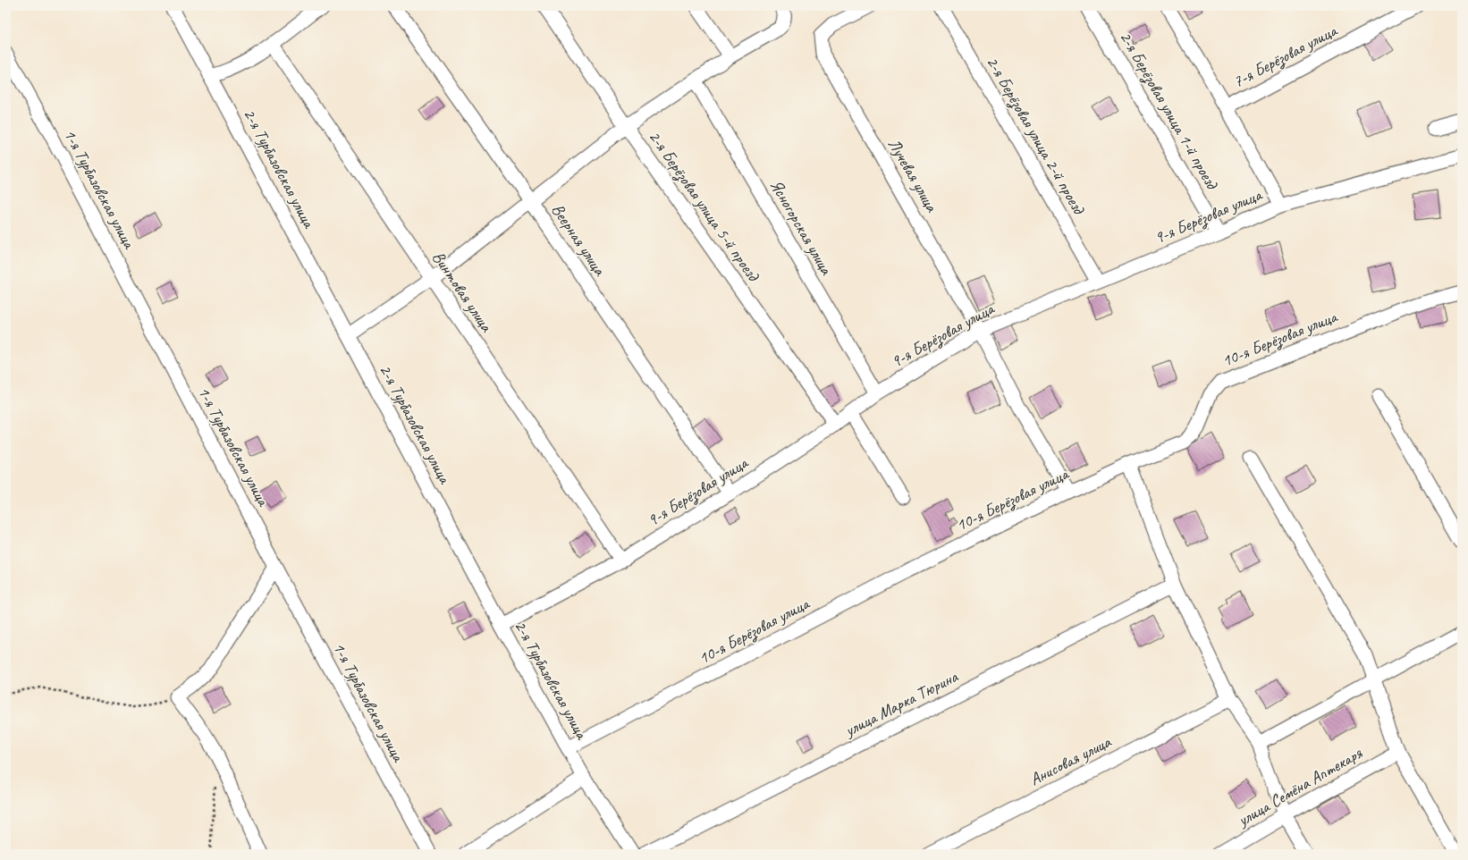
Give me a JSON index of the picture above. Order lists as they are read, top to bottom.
{
  "streets": {
    "street": [
      "7-я Берёзовая улица",
      "2-я Берёзовая улица 1-й проезд",
      "2-я Берёзовая улица 2-й проезд",
      "2-я Турбазовская улица",
      "Лучевая улица",
      "1-я Турбазовская улица",
      "2-я Берёзовая улица 5-й проезд",
      "9-я Берёзовая улица",
      "Ясногорская улица",
      "Веерная улица",
      "Винтовая улица",
      "10-я Берёзовая улица",
      "улица Марка Тюрина",
      "Анисовая улица",
      "улица Семёна Аптекаря"
    ]
  },
  "crossings": [
    ["2-я Берёзовая улица 1-й проезд", "9-я Берёзовая улица"],
    ["2-я Берёзовая улица 2-й проезд", "9-я Берёзовая улица"],
    ["2-я Турбазовская улица", "9-я Берёзовая улица"],
    ["2-я Турбазовская улица", "10-я Берёзовая улица"],
    ["Лучевая улица", "9-я Берёзовая улица"],
    ["Лучевая улица", "10-я Берёзовая улица"],
    ["2-я Берёзовая улица 5-й проезд", "9-я Берёзовая улица"],
    ["9-я Берёзовая улица", "Ясногорская улица"],
    ["9-я Берёзовая улица", "Веерная улица"],
    ["9-я Берёзовая улица", "Винтовая улица"]
  ]
}
